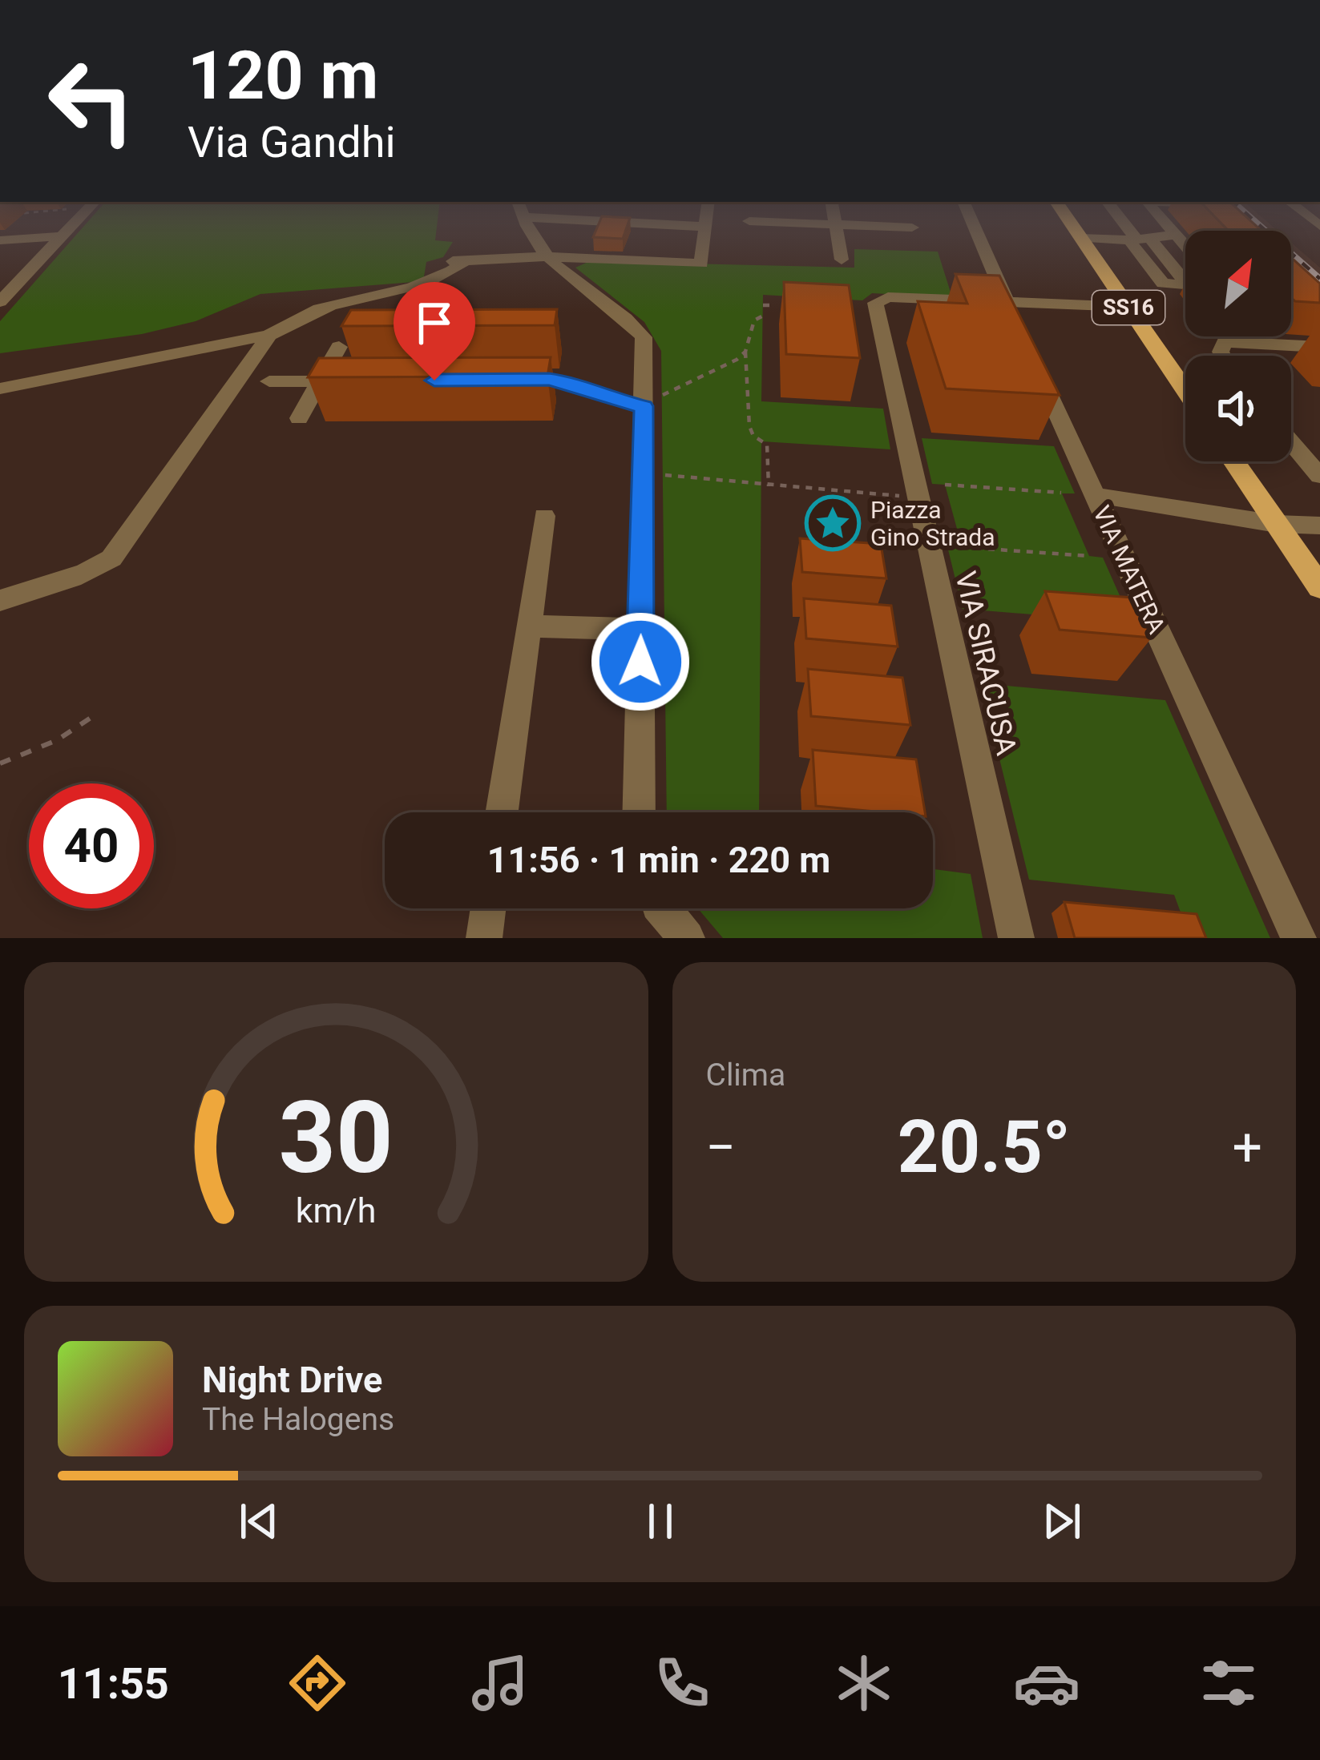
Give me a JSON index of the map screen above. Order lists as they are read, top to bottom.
{
  "streets": {
    "main road": ["SS16"],
    "street": ["VIA MATERA", "VIA SIRACUSA"]
  },
  "places": {
    "place": ["Piazza Gino Strada"]
  },
  "north": "top right",
  "page": {
    "turn": ["120 m", "Via Gandhi"],
    "limit": "40",
    "trip": "11:56 · 1 min · 220 m",
    "tile": "Clima",
    "heat": ["−", "20.5°", "+"],
    "song": ["Night Drive", "The Halogens"],
    "tabs": "11:55",
    "gauge": ["30", "km/h"]
  }
}
